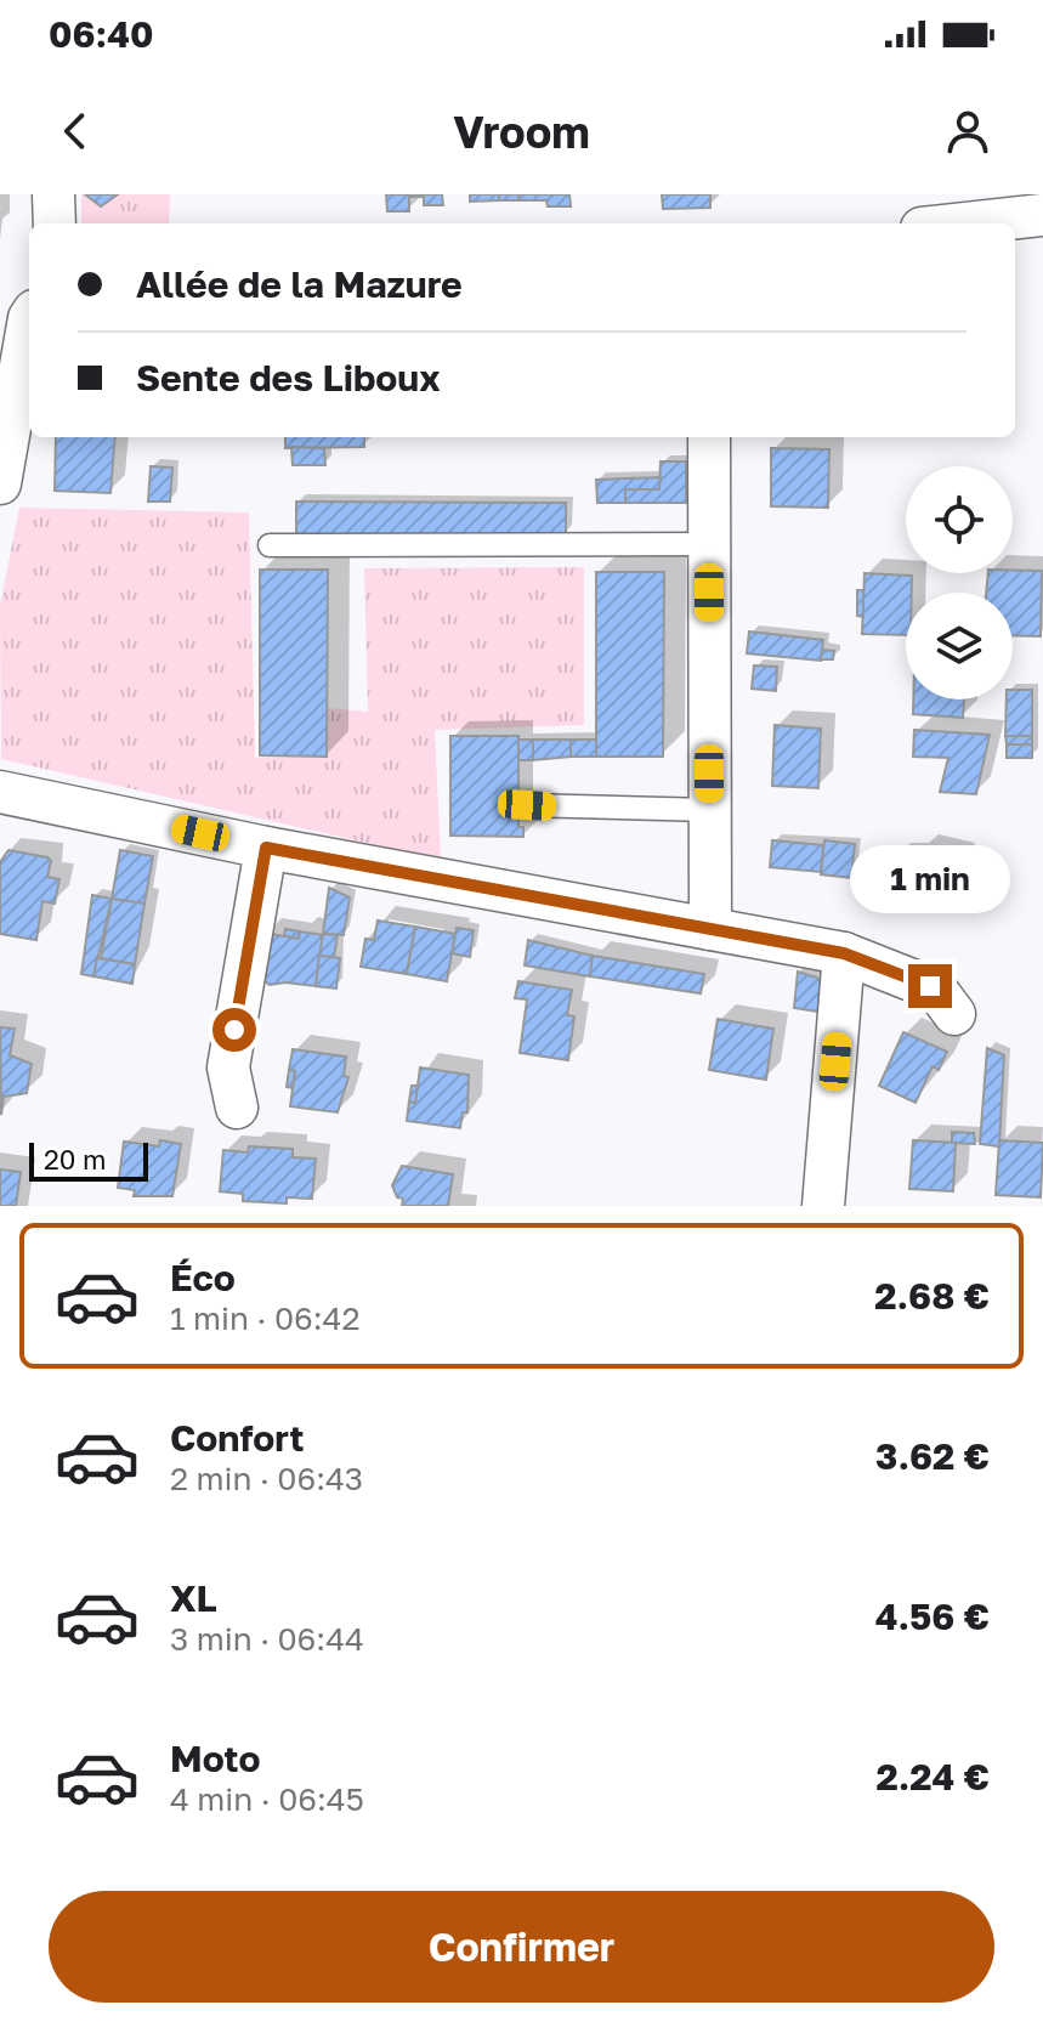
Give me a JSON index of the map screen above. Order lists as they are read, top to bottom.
{
  "scale_bar": "20 m",
  "page": {
    "status": "06:40",
    "header": "Vroom",
    "banner": ["Allée de la Mazure", "Sente des Liboux"],
    "bubble": "1 min",
    "scale": "20 m",
    "list": [
      {
        "name": "Éco",
        "note": "1 min · 06:42",
        "value": "2.68 €"
      },
      {
        "name": "Confort",
        "note": "2 min · 06:43",
        "value": "3.62 €"
      },
      {
        "name": "XL",
        "note": "3 min · 06:44",
        "value": "4.56 €"
      },
      {
        "name": "Moto",
        "note": "4 min · 06:45",
        "value": "2.24 €"
      }
    ],
    "buttons": "Confirmer"
  }
}
